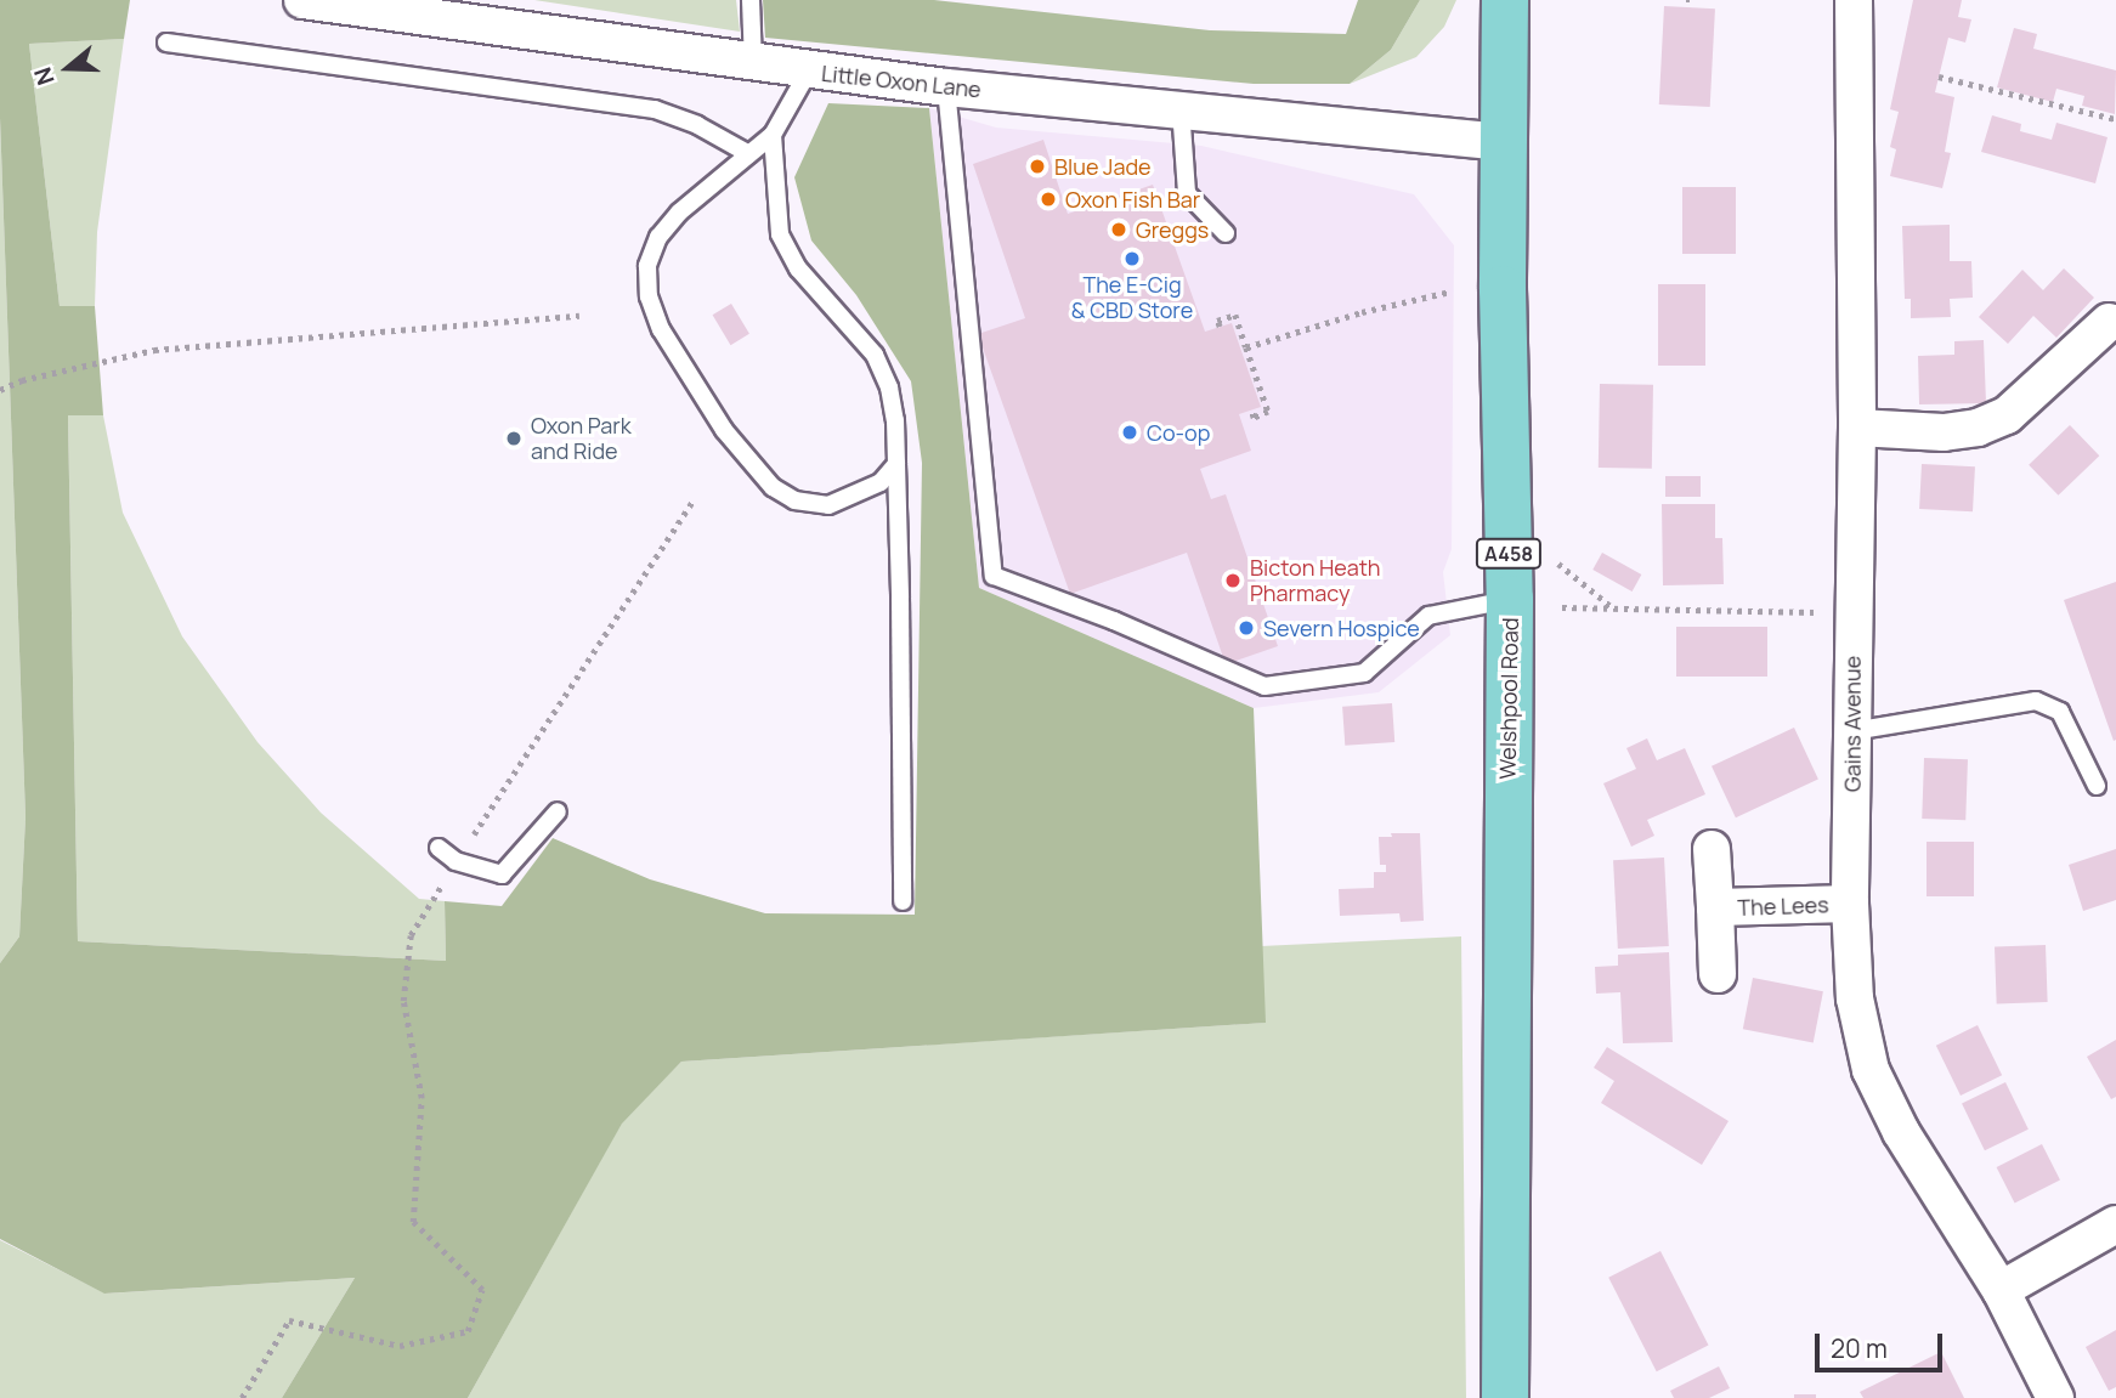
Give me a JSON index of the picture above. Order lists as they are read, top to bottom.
{
  "streets": {
    "main road": ["A458", "Welshpool Road"],
    "street": ["Little Oxon Lane", "Gains Avenue", "The Lees"]
  },
  "crossings": [
    ["Little Oxon Lane", "Welshpool Road"],
    ["Gains Avenue", "The Lees"]
  ],
  "places": [
    "Blue Jade",
    "Oxon Fish Bar",
    "Greggs",
    "The E-Cig & CBD Store",
    "Co-op",
    "Oxon Park and Ride",
    "Bicton Heath Pharmacy",
    "Severn Hospice"
  ],
  "scale_bar": "20 m",
  "north": "left"
}
